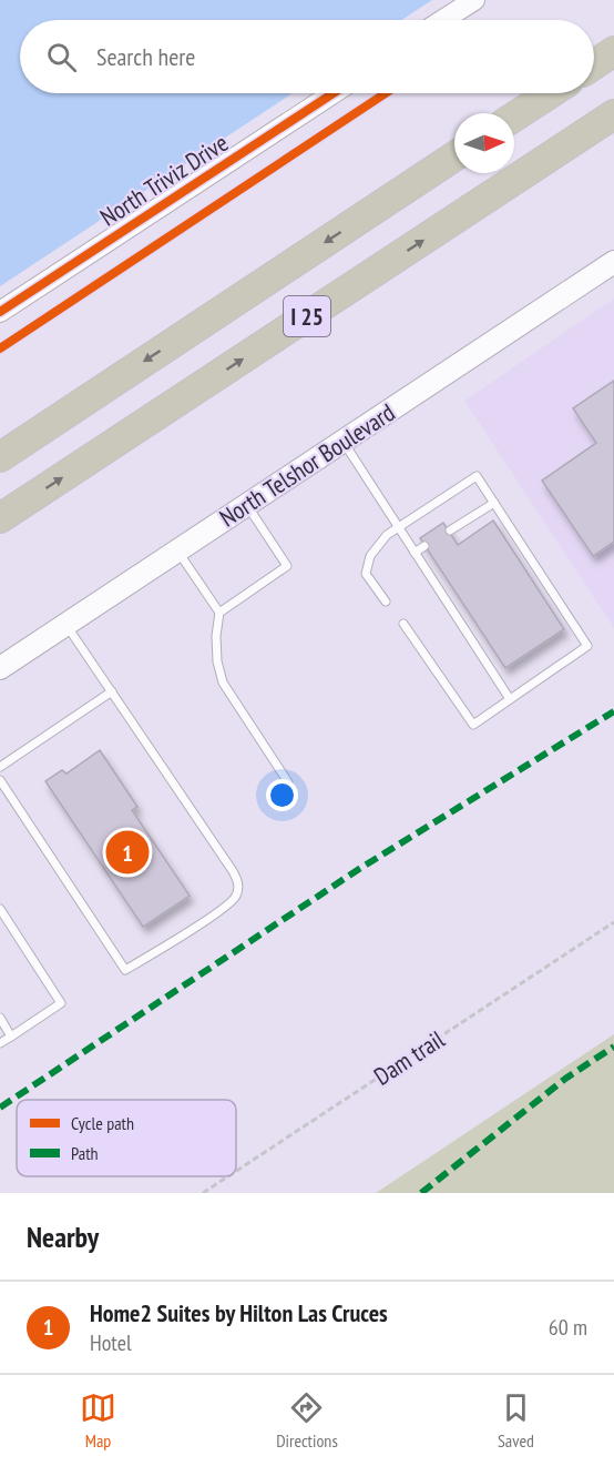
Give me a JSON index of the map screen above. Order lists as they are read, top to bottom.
{
  "streets": {
    "highway": ["I 25"],
    "main road": ["North Telshor Boulevard"],
    "street": ["North Triviz Drive"],
    "path": ["Dam trail"]
  },
  "legend": ["Cycle path", "Path"],
  "north": "right",
  "page": {
    "search": "Search here",
    "pins": "1",
    "heading": "Nearby",
    "list": [
      {
        "mark": "1",
        "name": "Home2 Suites by Hilton Las Cruces",
        "note": "Hotel",
        "value": "60 m"
      }
    ],
    "nav": ["Map", "Directions", "Saved"]
  }
}
